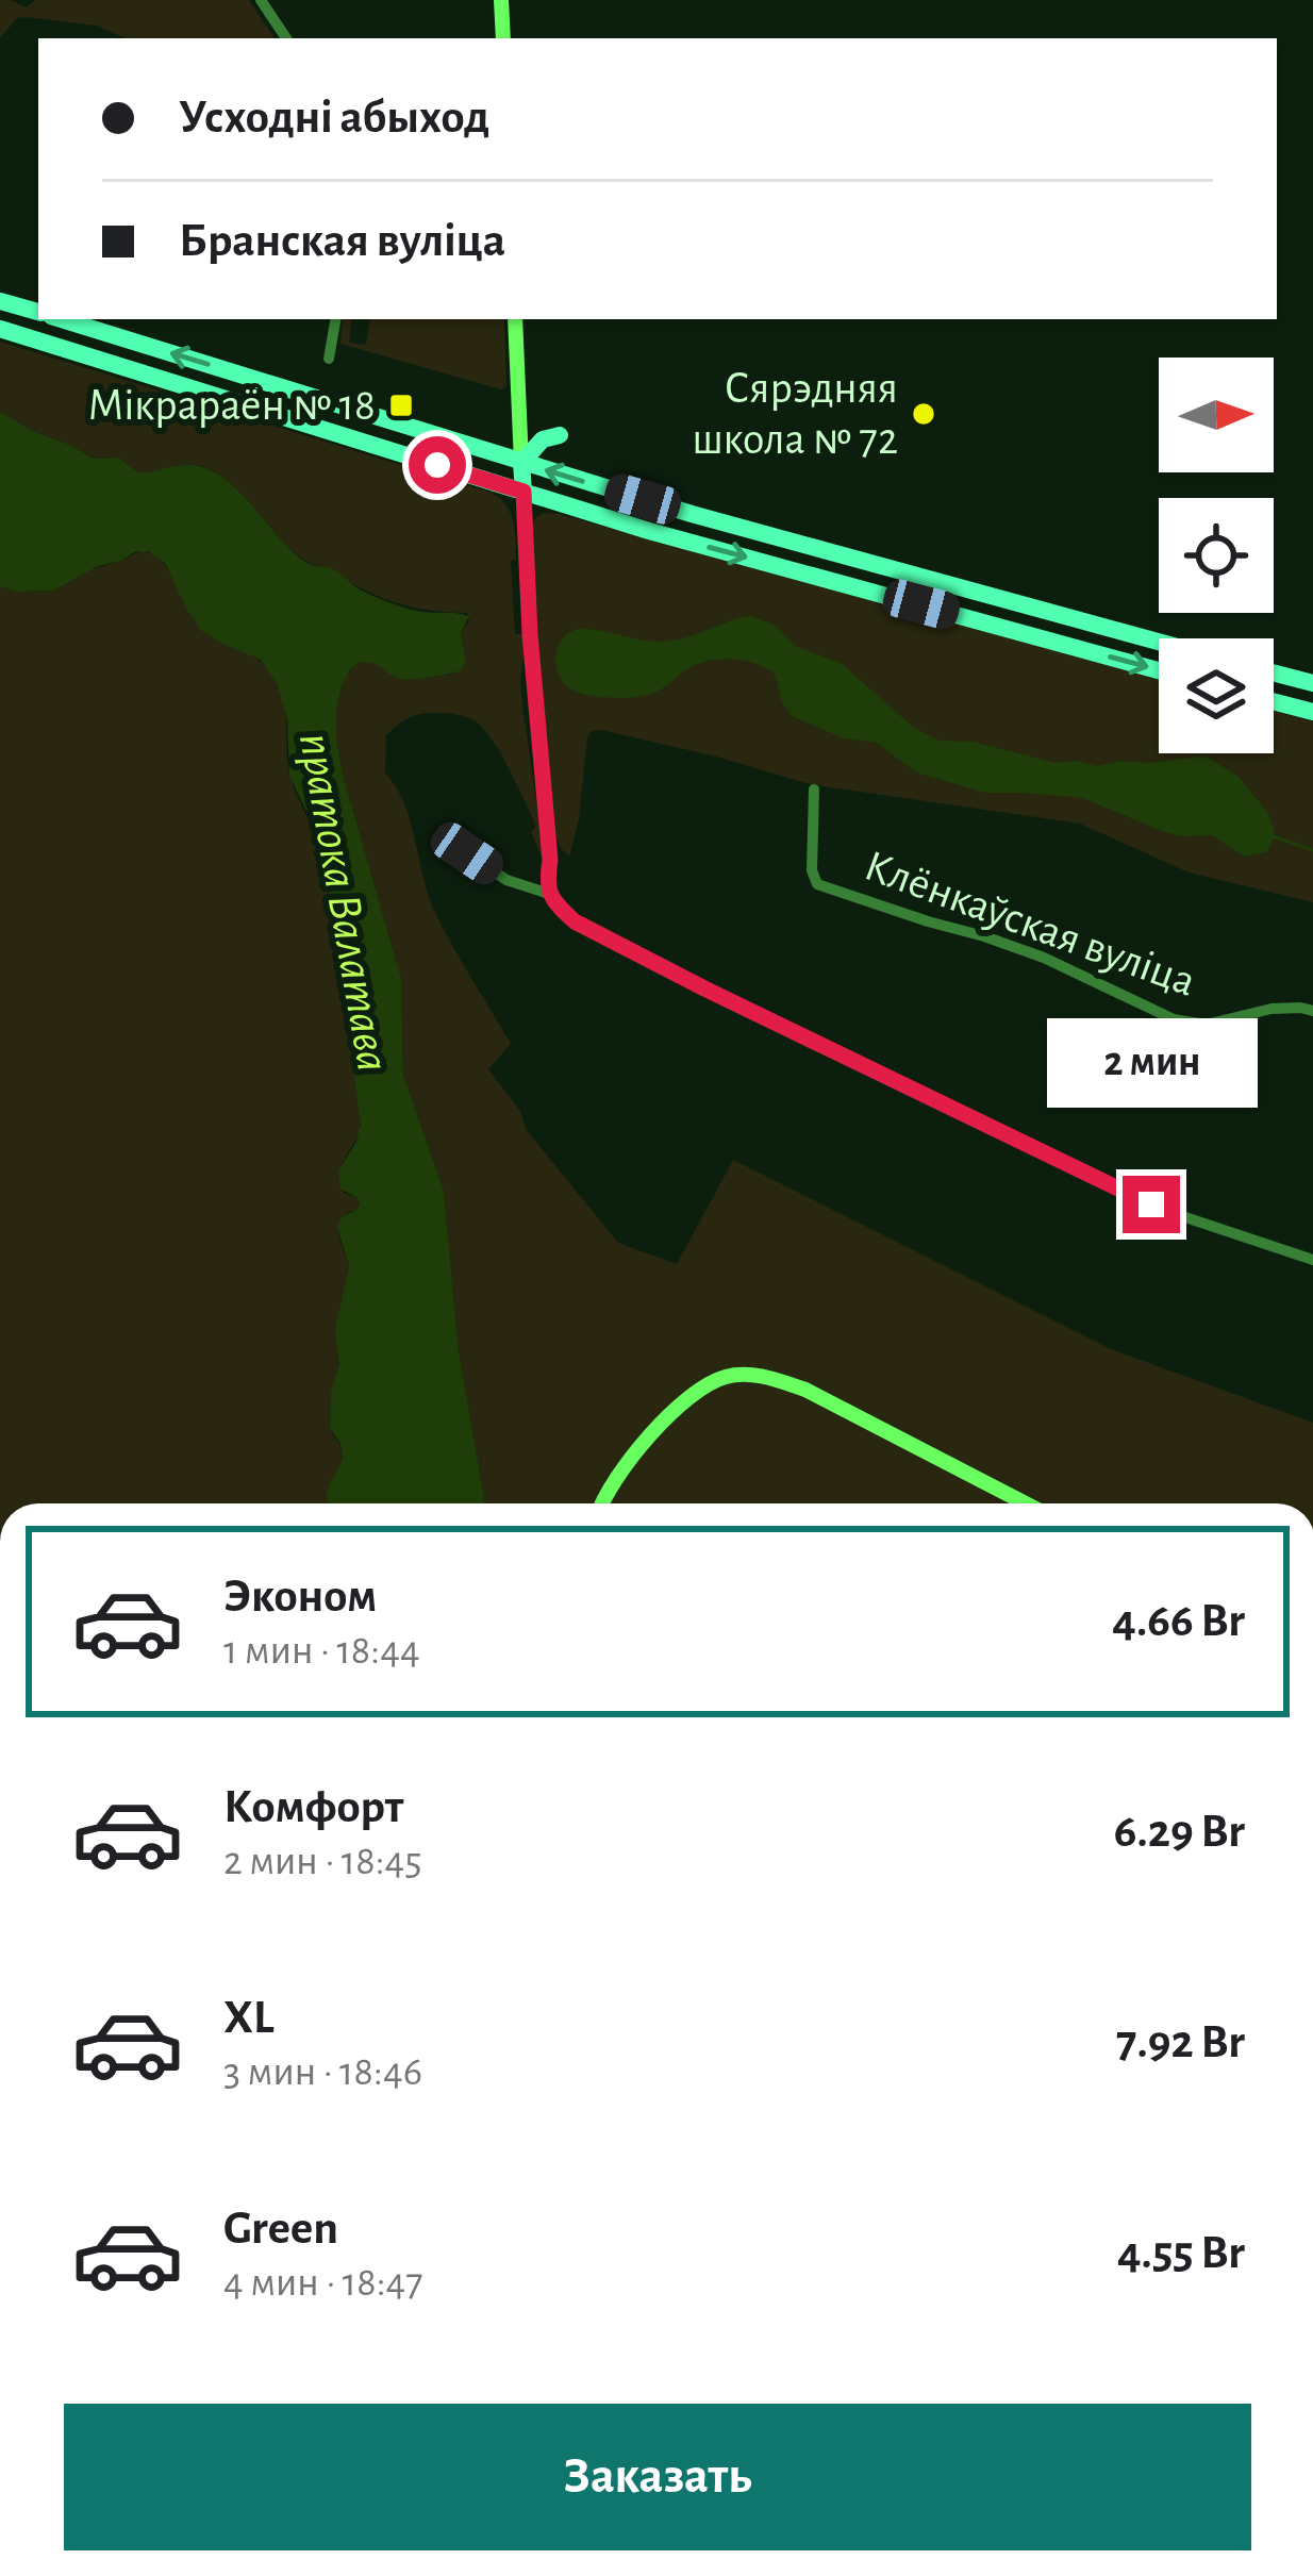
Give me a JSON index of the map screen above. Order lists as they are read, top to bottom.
{
  "streets": {
    "street": ["Клёнкаўская вуліца"]
  },
  "water": ["пратока Валатава"],
  "places": {
    "transit": ["Мікрараён № 18"],
    "other": ["Сярэдняя школа № 72"]
  },
  "north": "right",
  "page": {
    "banner": ["Усходні абыход", "Бранская вуліца"],
    "bubble": "2 мин",
    "list": [
      {
        "name": "Эконом",
        "note": "1 мин · 18:44",
        "value": "4.66 Br"
      },
      {
        "name": "Комфорт",
        "note": "2 мин · 18:45",
        "value": "6.29 Br"
      },
      {
        "name": "XL",
        "note": "3 мин · 18:46",
        "value": "7.92 Br"
      },
      {
        "name": "Green",
        "note": "4 мин · 18:47",
        "value": "4.55 Br"
      }
    ],
    "buttons": "Заказать"
  }
}
